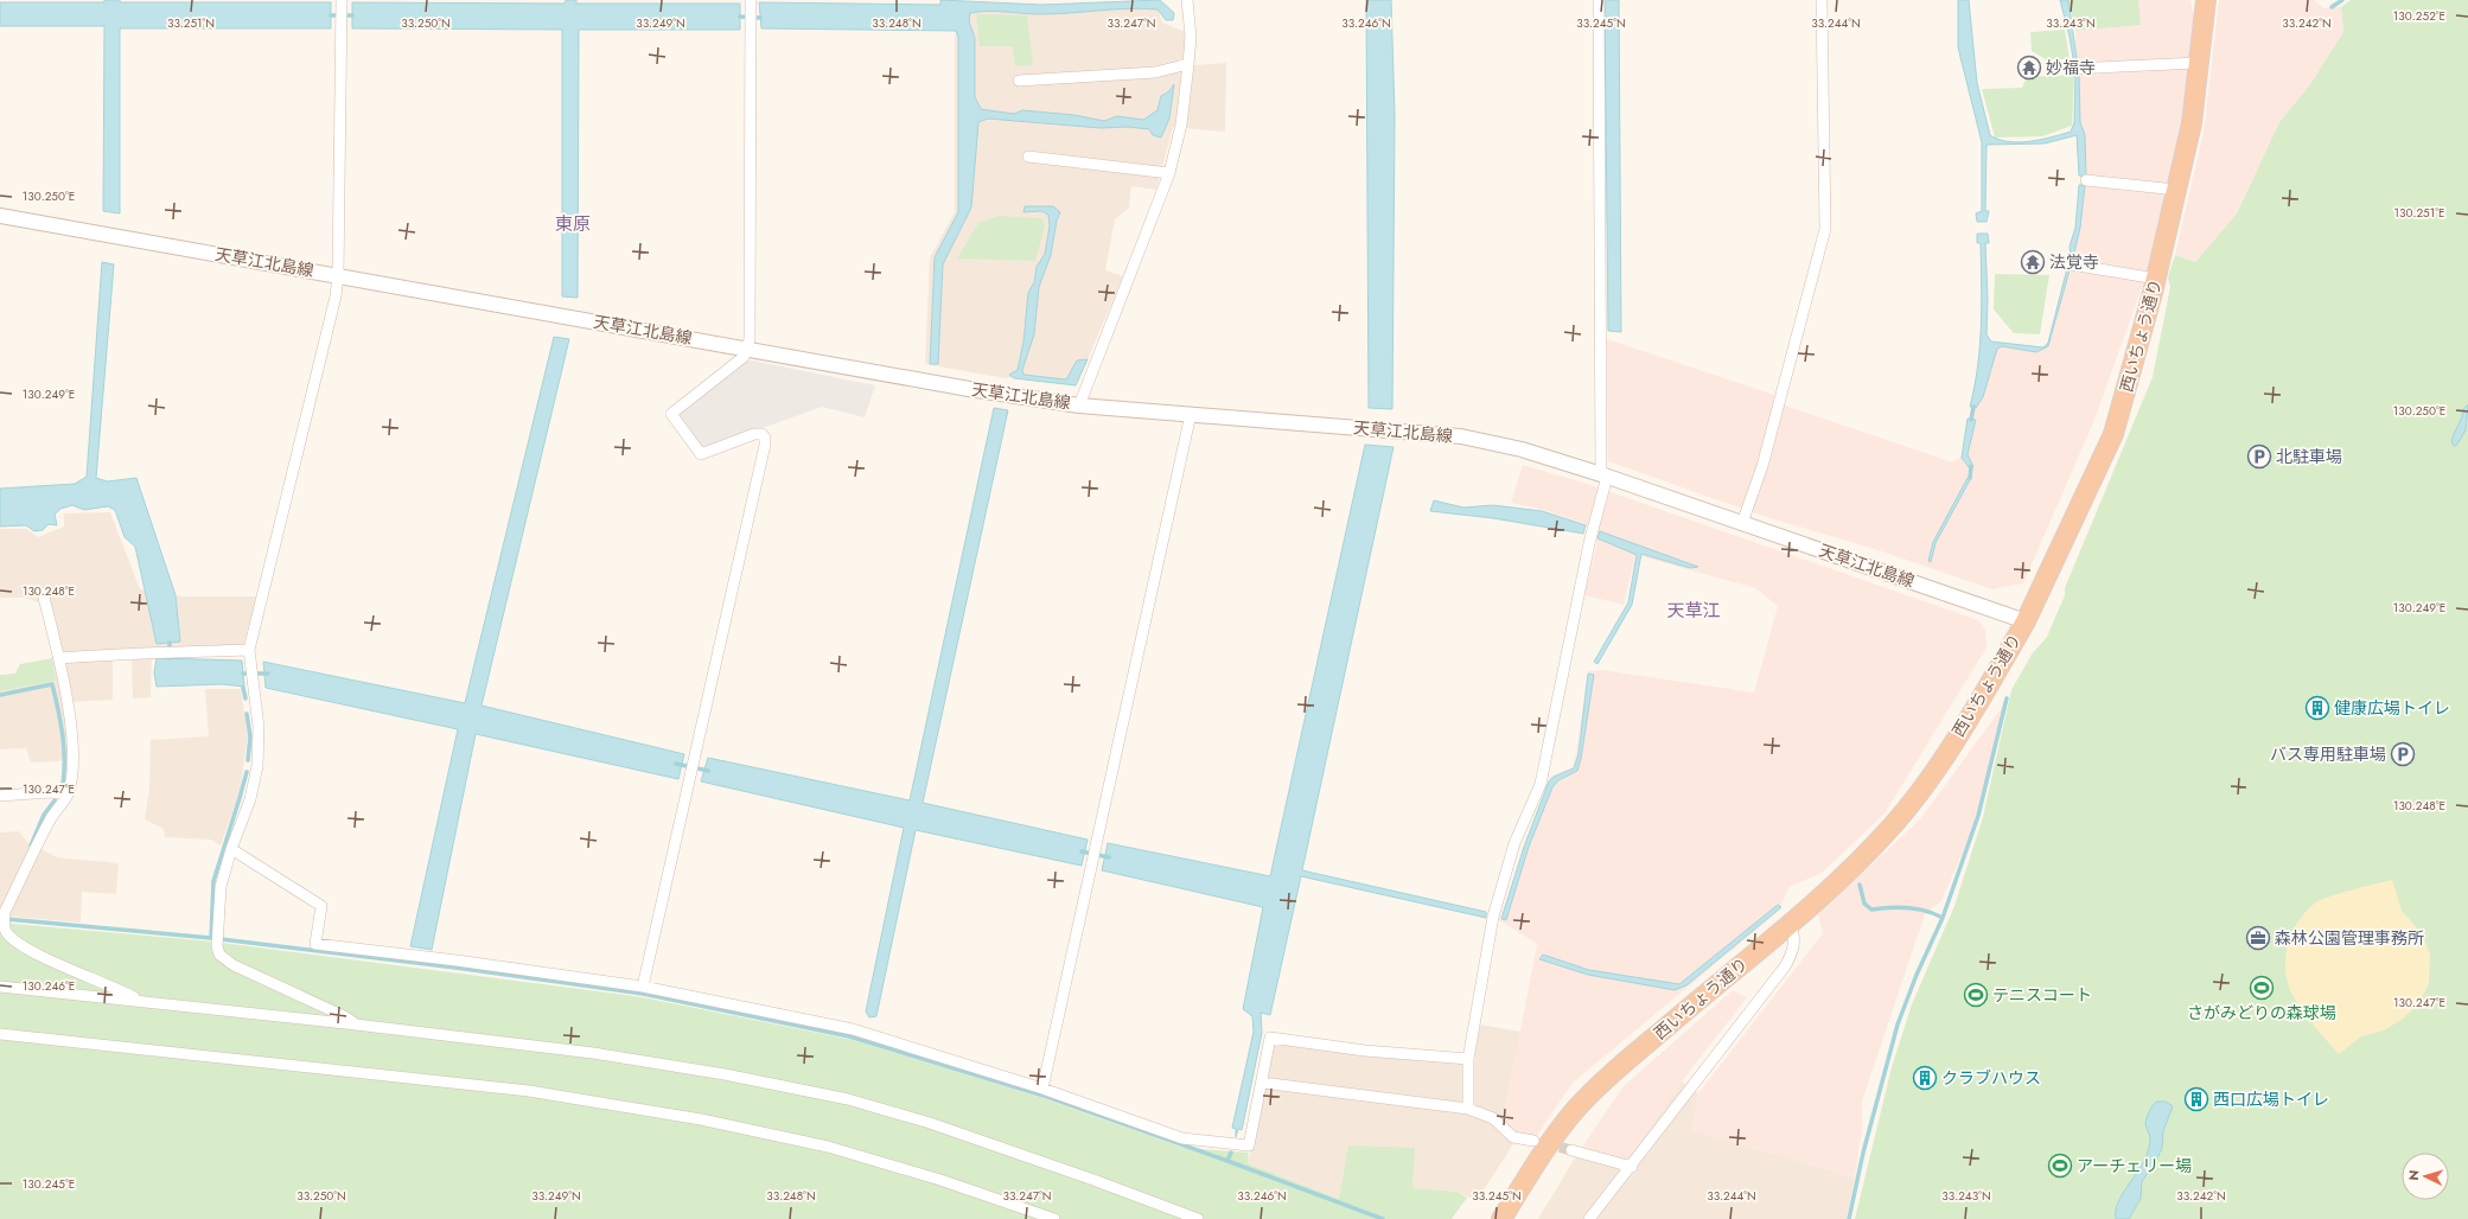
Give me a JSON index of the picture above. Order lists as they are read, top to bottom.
{
  "streets": {
    "highway": ["西いちょう通り"],
    "street": ["天草江北島線"]
  },
  "crossings": [
    ["天草江北島線", "西いちょう通り"]
  ],
  "districts": ["東原", "天草江"],
  "places": {
    "temple": ["妙福寺", "法覚寺"],
    "parking": ["北駐車場", "バス専用駐車場"],
    "building": ["健康広場トイレ", "クラブハウス", "西口広場トイレ"],
    "office": ["森林公園管理事務所"],
    "sports": ["さがみどりの森球場", "テニスコート", "アーチェリー場"]
  },
  "north": "left",
  "coordinates": [
    "130.252°E",
    "33.251°N",
    "33.250°N",
    "33.249°N",
    "33.248°N",
    "33.247°N",
    "33.246°N",
    "33.245°N",
    "33.244°N",
    "33.243°N",
    "33.242°N",
    "130.250°E",
    "130.251°E",
    "130.249°E",
    "130.248°E",
    "130.247°E",
    "130.246°E",
    "130.245°E"
  ]
}
